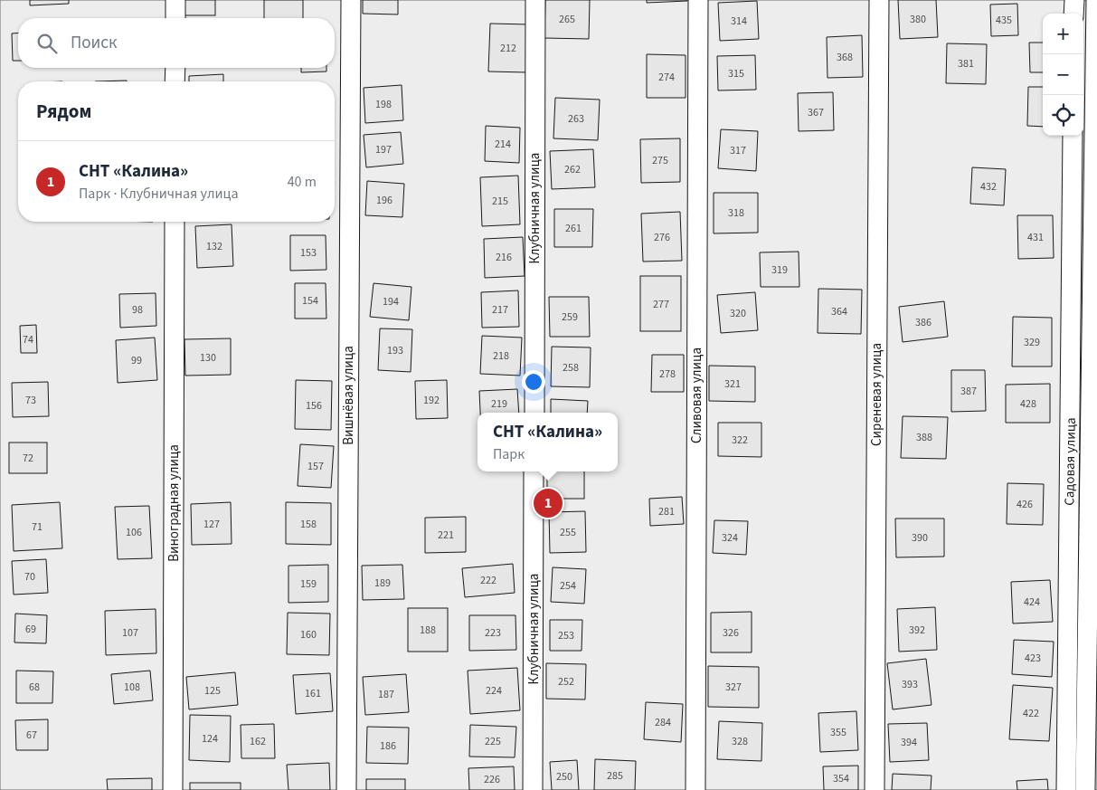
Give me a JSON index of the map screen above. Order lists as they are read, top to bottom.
{
  "streets": {
    "street": [
      "Клубничная улица",
      "Сиреневая улица",
      "Вишнёвая улица",
      "Сливовая улица",
      "Садовая улица",
      "Виноградная улица"
    ]
  },
  "house_numbers": [
    "265",
    "380",
    "435",
    "314",
    "212",
    "368",
    "381",
    "315",
    "274",
    "198",
    "367",
    "263",
    "214",
    "197",
    "317",
    "275",
    "262",
    "432",
    "196",
    "215",
    "318",
    "261",
    "276",
    "431",
    "132",
    "153",
    "216",
    "319",
    "154",
    "194",
    "277",
    "98",
    "217",
    "364",
    "320",
    "259",
    "386",
    "74",
    "329",
    "193",
    "218",
    "130",
    "99",
    "258",
    "278",
    "321",
    "387",
    "73",
    "192",
    "219",
    "428",
    "156",
    "388",
    "322",
    "72",
    "157",
    "426",
    "281",
    "127",
    "158",
    "71",
    "106",
    "255",
    "221",
    "324",
    "390",
    "70",
    "222",
    "189",
    "159",
    "254",
    "424",
    "69",
    "188",
    "392",
    "107",
    "223",
    "326",
    "160",
    "253",
    "423",
    "252",
    "393",
    "68",
    "108",
    "327",
    "125",
    "224",
    "161",
    "187",
    "422",
    "284",
    "355",
    "67",
    "124",
    "162",
    "225",
    "328",
    "394",
    "186",
    "285",
    "250",
    "354",
    "226"
  ],
  "page": {
    "map_buttons": ["+", "−"],
    "search": "Поиск",
    "heading": "Рядом",
    "list": [
      {
        "mark": "1",
        "name": "СНТ «Калина»",
        "note": "Парк · Клубничная улица",
        "value": "40 m"
      }
    ],
    "popup": ["СНТ «Калина»", "Парк"],
    "pins": "1"
  }
}
